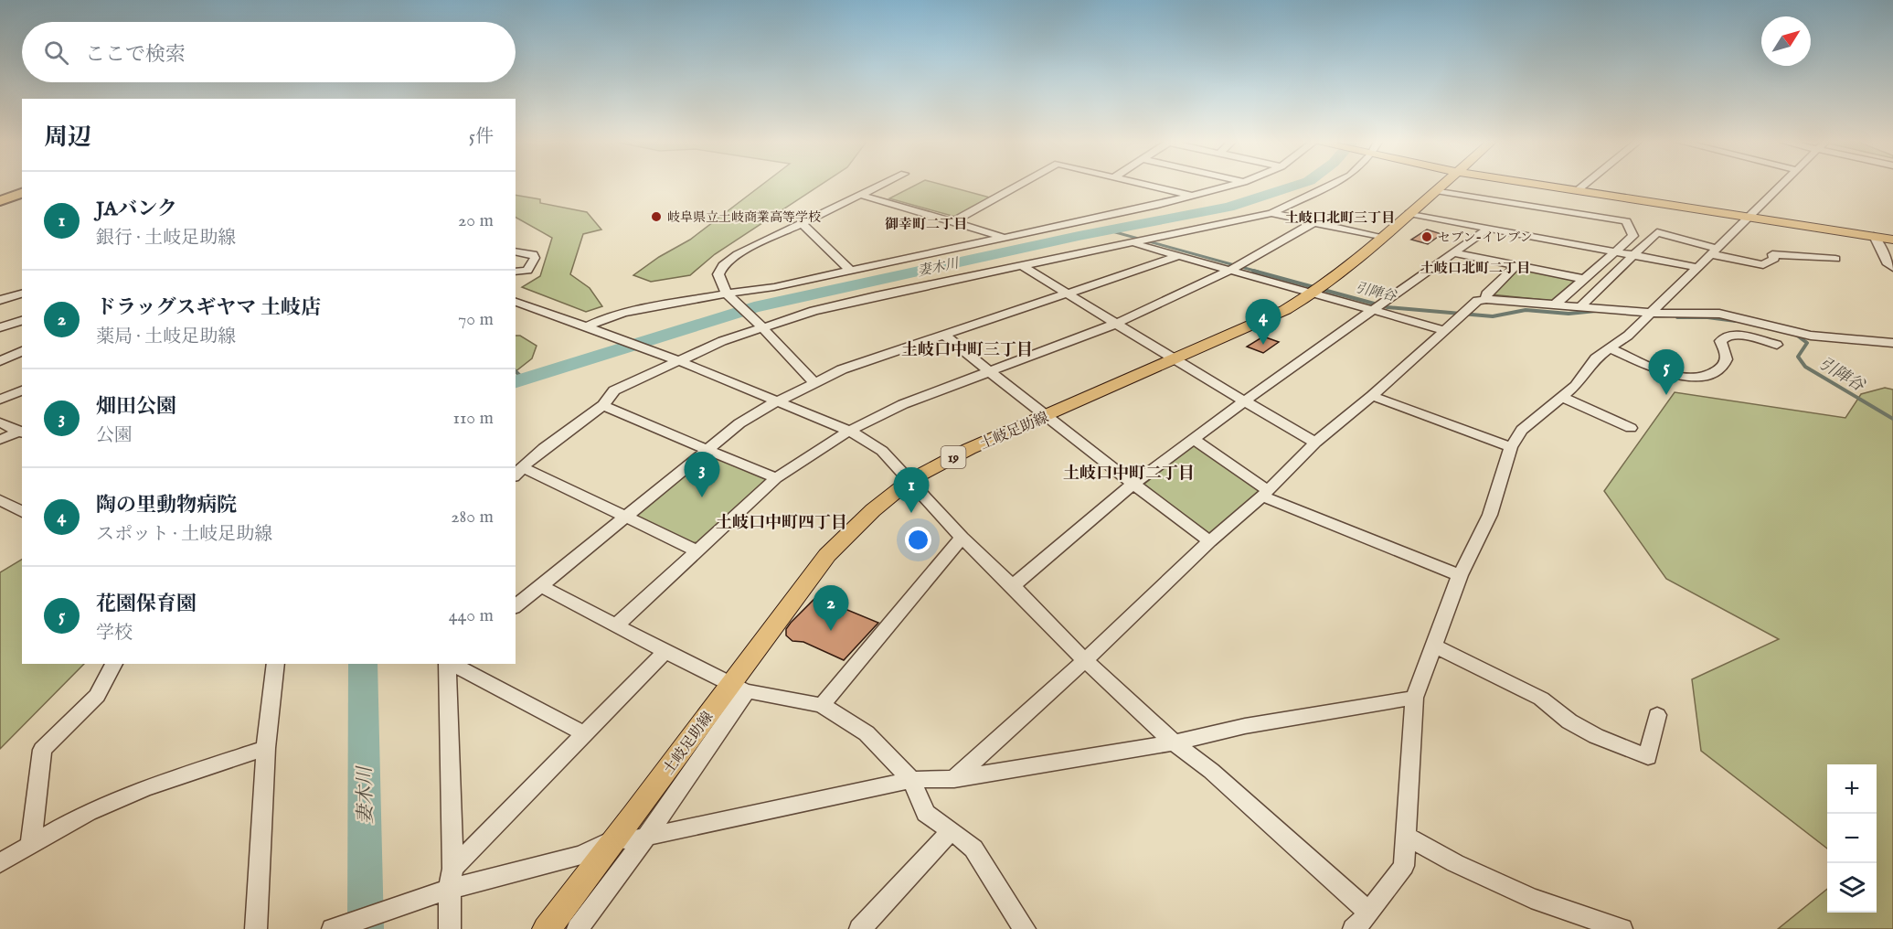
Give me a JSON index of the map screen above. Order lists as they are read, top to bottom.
{
  "streets": {
    "main road": ["土岐足助線", "19"]
  },
  "districts": [
    "土岐口北町三丁目",
    "御幸町二丁目",
    "土岐口北町二丁目",
    "土岐口中町三丁目",
    "土岐口中町二丁目",
    "土岐口中町四丁目"
  ],
  "water": ["妻木川", "引陣谷"],
  "places": ["岐阜県立土岐商業高等学校", "セブン-イレブン"],
  "north": "top right",
  "page": {
    "search": "ここで検索",
    "heading": ["周辺", "5件"],
    "list": [
      {
        "mark": "1",
        "name": "JAバンク",
        "note": "銀行 · 土岐足助線",
        "value": "20 m"
      },
      {
        "mark": "2",
        "name": "ドラッグスギヤマ 土岐店",
        "note": "薬局 · 土岐足助線",
        "value": "70 m"
      },
      {
        "mark": "3",
        "name": "畑田公園",
        "note": "公園",
        "value": "110 m"
      },
      {
        "mark": "4",
        "name": "陶の里動物病院",
        "note": "スポット · 土岐足助線",
        "value": "280 m"
      },
      {
        "mark": "5",
        "name": "花園保育園",
        "note": "学校",
        "value": "440 m"
      }
    ],
    "pins": [
      "4",
      "5",
      "3",
      "1",
      "2"
    ],
    "map_buttons": ["+", "−"]
  }
}
